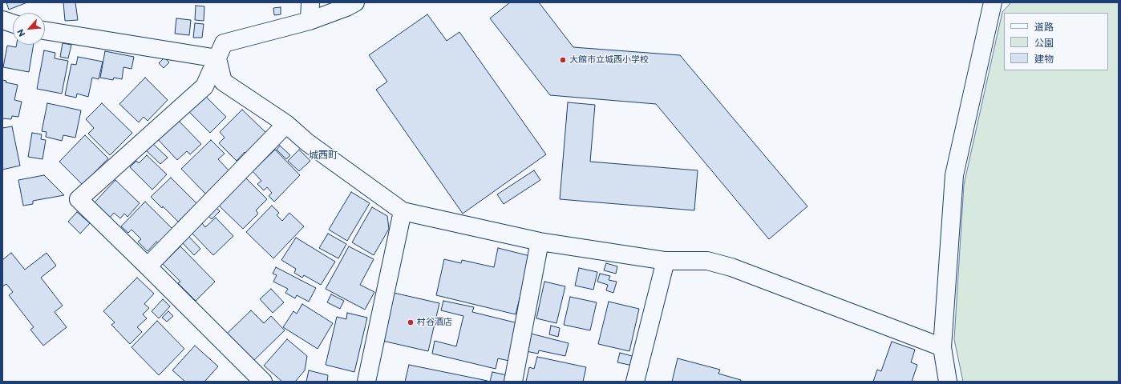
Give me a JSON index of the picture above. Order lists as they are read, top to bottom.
{
  "districts": ["城西町"],
  "places": ["大館市立城西小学校", "村谷酒店"],
  "legend": ["道路", "公園", "建物"],
  "north": "bottom left"
}
